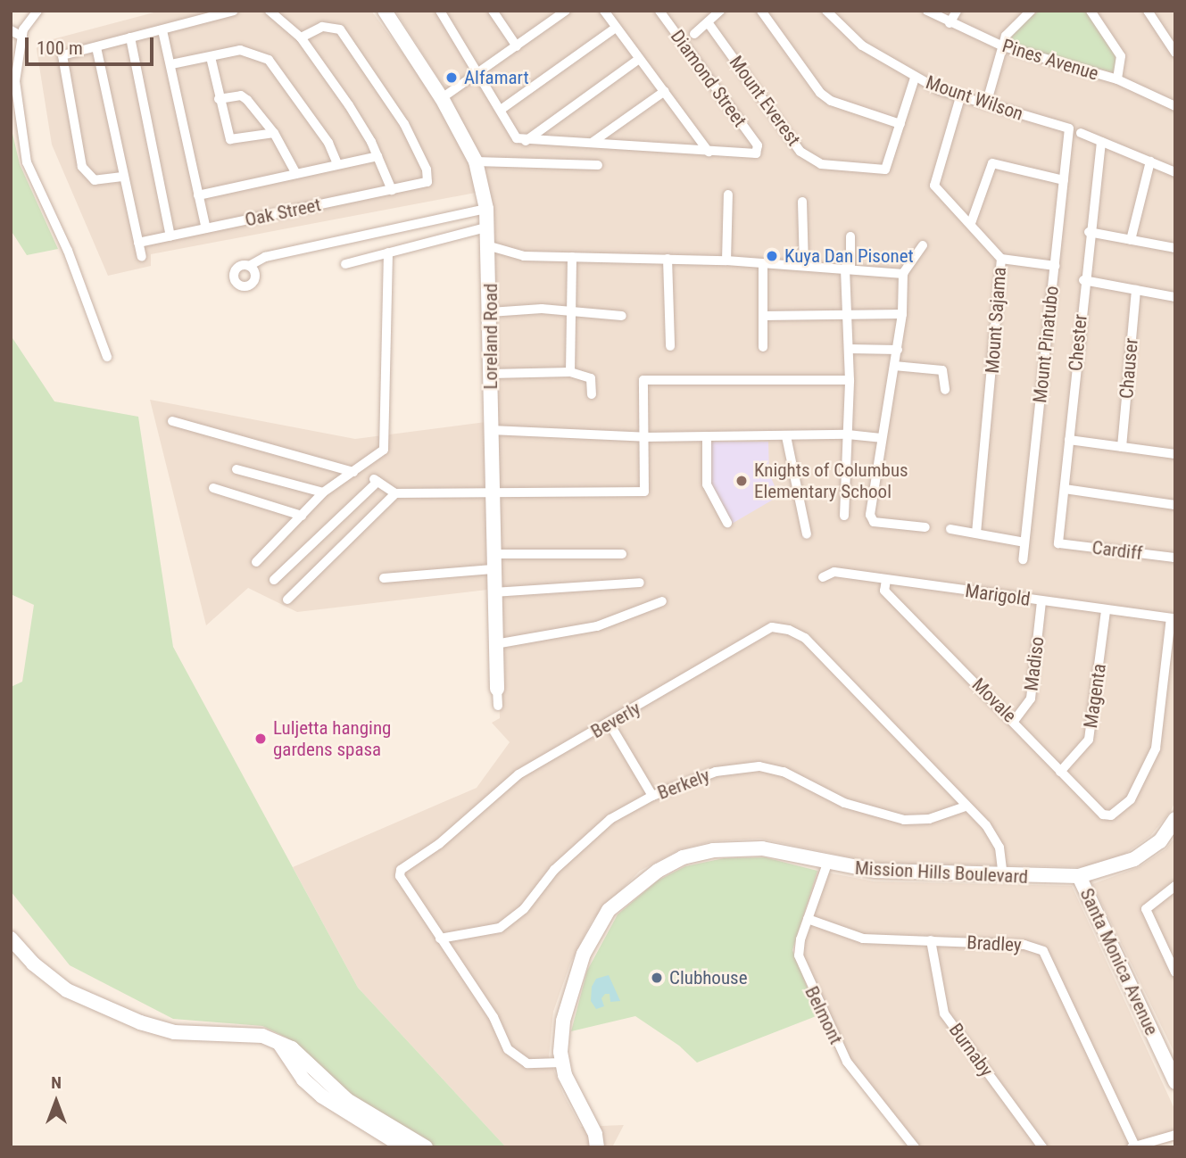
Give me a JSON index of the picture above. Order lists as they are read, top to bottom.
{
  "streets": {
    "street": [
      "Pines Avenue",
      "Diamond Street",
      "Mount Wilson",
      "Mount Everest",
      "Oak Street",
      "Mount Sajama",
      "Loreland Road",
      "Chester",
      "Mount Pinatubo",
      "Chauser",
      "Cardiff",
      "Marigold",
      "Madiso",
      "Magenta",
      "Movale",
      "Beverly",
      "Berkely",
      "Mission Hills Boulevard",
      "Bradley",
      "Santa Monica Avenue",
      "Belmont",
      "Burnaby"
    ]
  },
  "crossings": [
    ["Mount Wilson", "Mount Everest"],
    ["Mount Wilson", "Mount Sajama"],
    ["Mount Wilson", "Mount Pinatubo"],
    ["Chester", "Cardiff"],
    ["Marigold", "Madiso"],
    ["Marigold", "Magenta"],
    ["Marigold", "Movale"],
    ["Madiso", "Movale"],
    ["Magenta", "Movale"],
    ["Beverly", "Berkely"],
    ["Beverly", "Mission Hills Boulevard"],
    ["Mission Hills Boulevard", "Santa Monica Avenue"],
    ["Mission Hills Boulevard", "Belmont"],
    ["Bradley", "Belmont"],
    ["Bradley", "Burnaby"]
  ],
  "places": [
    "Alfamart",
    "Kuya Dan Pisonet",
    "Knights of Columbus Elementary School",
    "Luljetta hanging gardens spasa",
    "Clubhouse"
  ],
  "scale_bar": "100 m",
  "north": "top"
}
